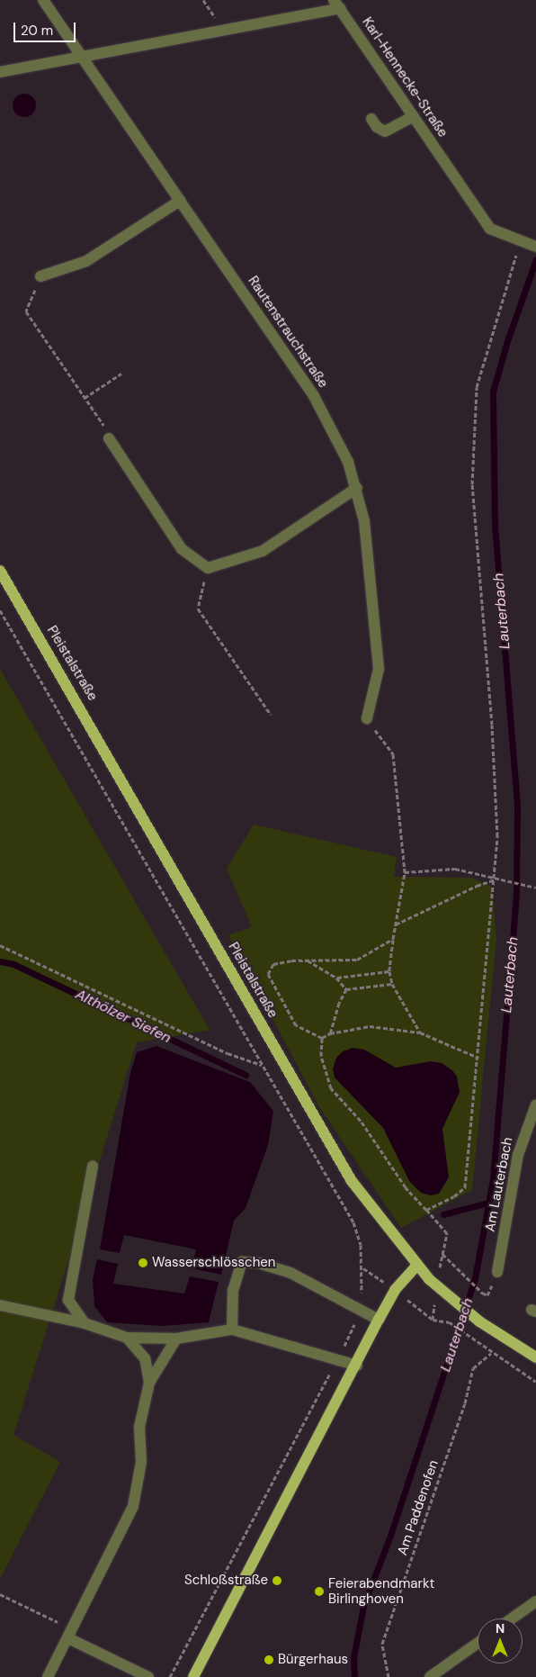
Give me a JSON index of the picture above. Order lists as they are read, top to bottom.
{
  "streets": {
    "main road": ["Pleistalstraße"],
    "street": ["Karl-Hennecke-Straße", "Rautenstrauchstraße", "Am Lauterbach"],
    "path": ["Am Paddenofen"]
  },
  "crossings": [
    ["Karl-Hennecke-Straße", "Rautenstrauchstraße"]
  ],
  "water": ["Lauterbach", "Althölzer Siefen"],
  "places": [
    "Wasserschlösschen",
    "Schloßstraße",
    "Feierabendmarkt Birlinghoven",
    "Bürgerhaus"
  ],
  "scale_bar": "20 m",
  "north": "top"
}
